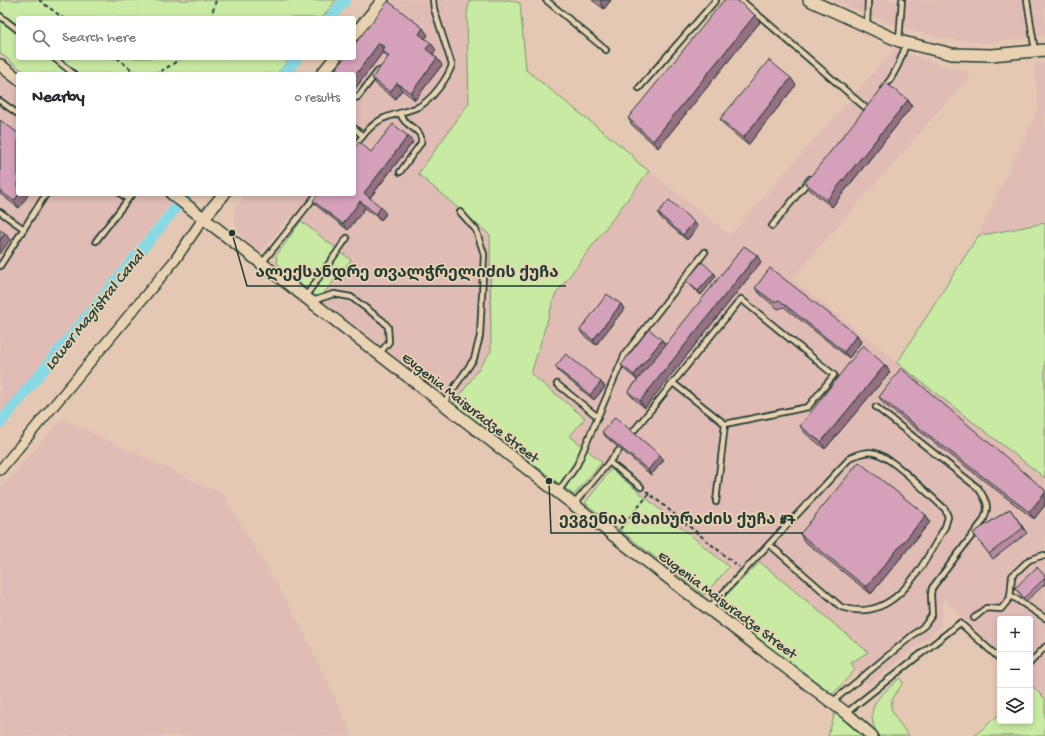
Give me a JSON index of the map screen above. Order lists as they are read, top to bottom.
{
  "streets": {
    "street": ["Evgenia Maisuradze Street"]
  },
  "water": ["Lower Magistral Canal"],
  "places": ["ალექსანდრე თვალჭრელიძის ქუჩა", "ევგენია მაისურაძის ქუჩა #7"],
  "page": {
    "search": "Search here",
    "heading": ["Nearby", "0 results"],
    "map_buttons": ["+", "−"]
  }
}
